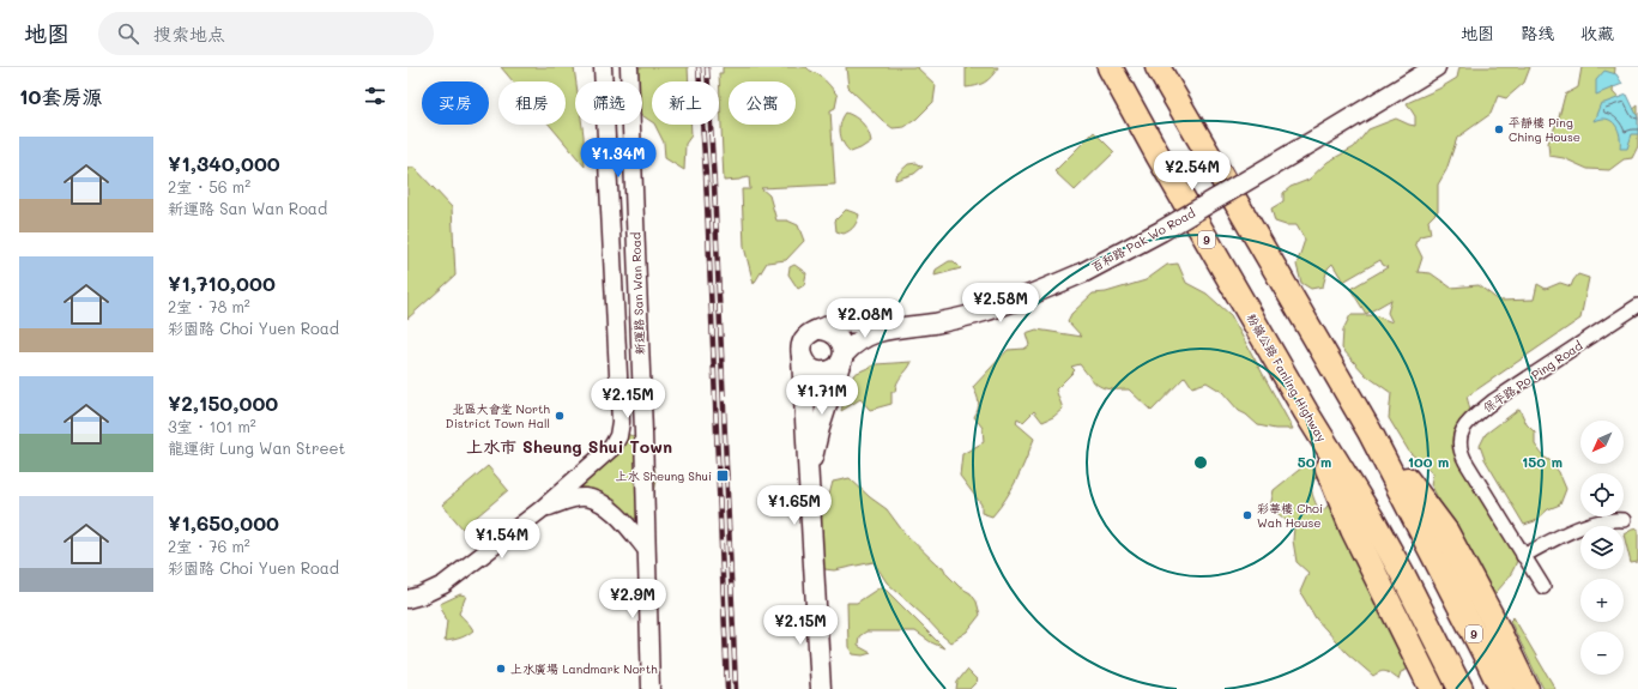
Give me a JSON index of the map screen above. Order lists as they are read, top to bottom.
{
  "streets": {
    "highway": ["9", "粉嶺公路 Fanling Highway"],
    "main road": ["百和路 Pak Wo Road"],
    "street": ["新運路 San Wan Road", "保平路 Po Ping Road"]
  },
  "districts": ["上水市 Sheung Shui Town"],
  "places": {
    "other": [
      "平靜樓 Ping Ching House",
      "北區大會堂 North District Town Hall",
      "彩華樓 Choi Wah House",
      "上水廣場 Landmark North"
    ],
    "transit": ["上水 Sheung Shui"]
  },
  "north": "bottom left",
  "page": {
    "header": "地图",
    "search": "搜索地点",
    "nav": ["地图", "路线", "收藏"],
    "heading": "10套房源",
    "chip": [
      "买房",
      "租房",
      "筛选",
      "新上",
      "公寓"
    ],
    "list": [
      {
        "name": "¥1,340,000",
        "note": "2室 · 56 m² · 新運路 San Wan Road"
      },
      {
        "name": "¥1,710,000",
        "note": "2室 · 78 m² · 彩園路 Choi Yuen Road"
      },
      {
        "name": "¥2,150,000",
        "note": "3室 · 101 m² · 龍運街 Lung Wan Street"
      },
      {
        "name": "¥1,650,000",
        "note": "2室 · 76 m² · 彩園路 Choi Yuen Road"
      }
    ],
    "price": [
      "¥1.34M",
      "¥2.54M",
      "¥2.58M",
      "¥2.08M",
      "¥1.71M",
      "¥2.15M",
      "¥1.65M",
      "¥1.54M",
      "¥2.9M",
      "¥2.15M"
    ],
    "map_buttons": ["+", "−"]
  },
  "rings": ["50 m", "100 m", "150 m"]
}
